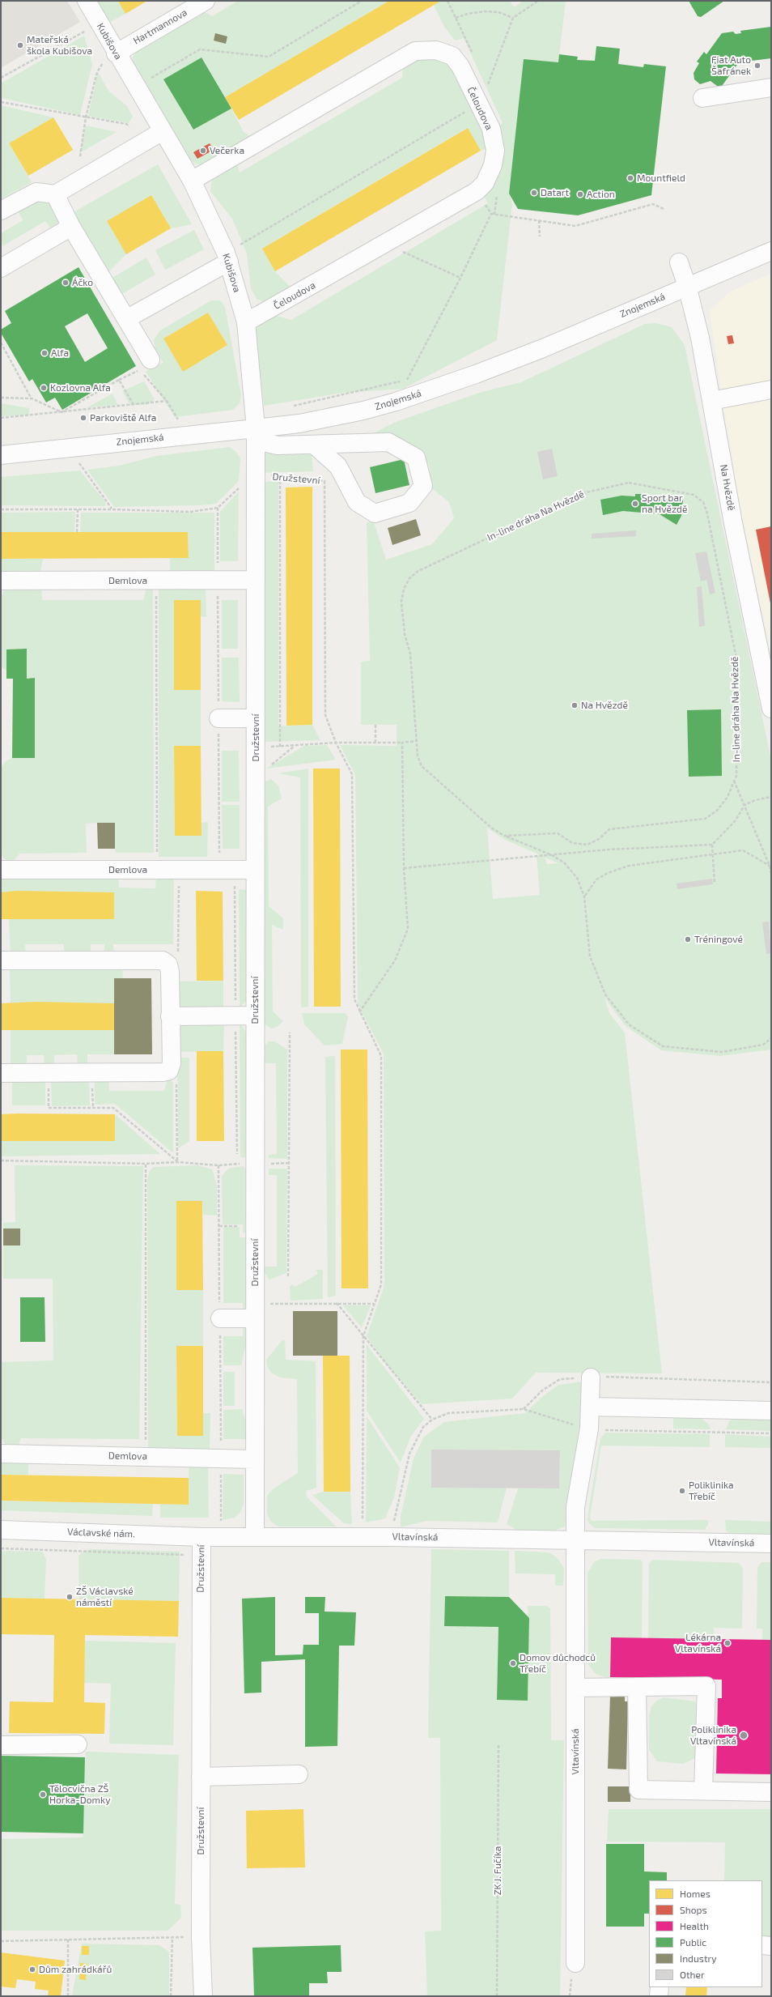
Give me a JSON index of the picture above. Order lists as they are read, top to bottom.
{
  "streets": {
    "street": [
      "Hartmannova",
      "Kubišova",
      "Čeloudova",
      "Znojemská",
      "Družstevní",
      "Na Hvězdě",
      "Demlova",
      "Václavské nám.",
      "Vltavínská"
    ],
    "path": ["In-line dráha Na Hvězdě", "ZK J. Fučíka"]
  },
  "crossings": [
    ["Hartmannova", "Kubišova"],
    ["Kubišova", "Čeloudova"],
    ["Kubišova", "Znojemská"],
    ["Kubišova", "Družstevní"],
    ["Znojemská", "Družstevní"],
    ["Znojemská", "Na Hvězdě"],
    ["Družstevní", "Demlova"],
    ["Družstevní", "Václavské nám."],
    ["Družstevní", "Vltavínská"]
  ],
  "places": [
    "Mateřská škola Kubišova",
    "Fiat Auto Šafránek",
    "Večerka",
    "Mountfield",
    "Datart",
    "Action",
    "Áčko",
    "Alfa",
    "Kozlovna Alfa",
    "Parkoviště Alfa",
    "Sport bar na Hvězdě",
    "Na Hvězdě",
    "Tréningové",
    "Poliklinika Třebíč",
    "ZŠ Václavské náměstí",
    "Lékárna Vltavínská",
    "Domov důchodců Třebíč",
    "Poliklinika Vltavínská",
    "Tělocvična ZŠ Horka-Domky",
    "Dům zahrádkářů"
  ],
  "legend": [
    "Homes",
    "Shops",
    "Health",
    "Public",
    "Industry",
    "Other"
  ]
}
